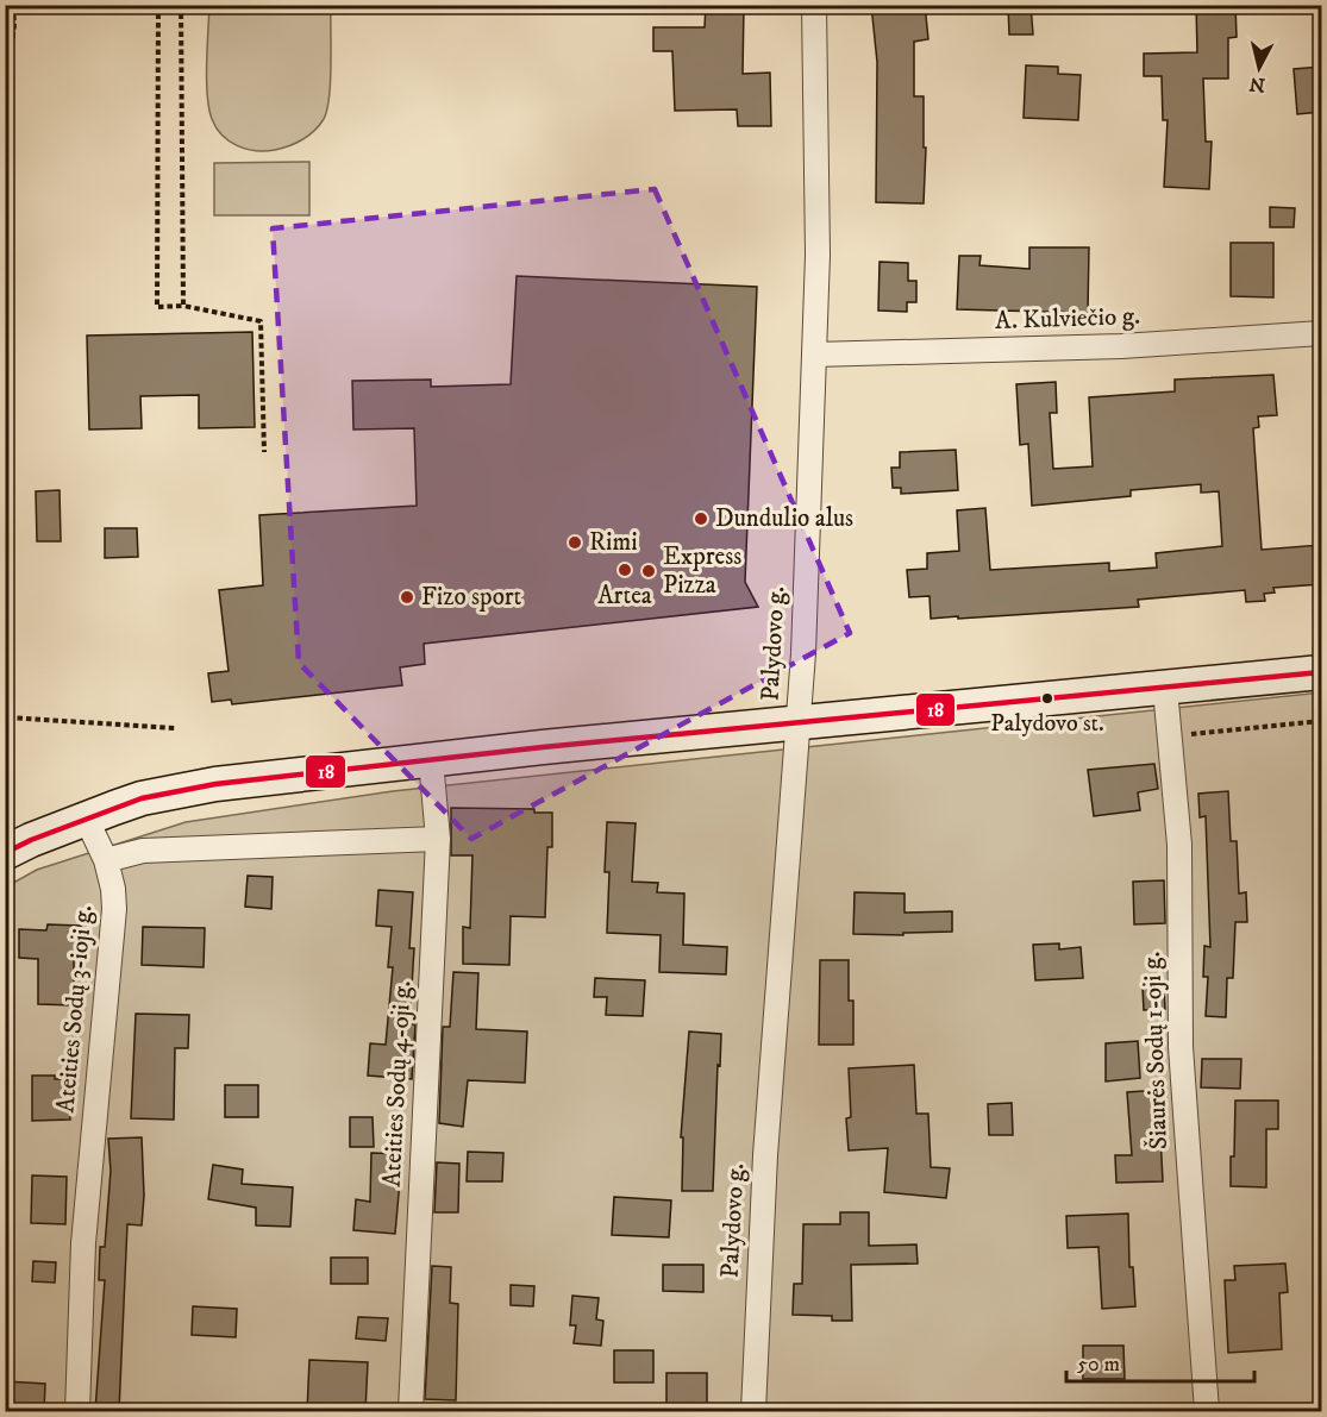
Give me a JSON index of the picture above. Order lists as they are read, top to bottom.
{
  "streets": {
    "street": [
      "A. Kulviečio g.",
      "Palydovo g.",
      "Ateities Sodų 3-ioji g.",
      "Šiaurės Sodų 1-oji g.",
      "Ateities Sodų 4-oji g."
    ]
  },
  "crossings": [
    ["A. Kulviečio g.", "Palydovo g."]
  ],
  "places": [
    "Dundulio alus",
    "Rimi",
    "Artea",
    "Express Pizza",
    "Fizo sport",
    "Palydovo st."
  ],
  "lines": ["transit line 18"],
  "scale_bar": "50 m",
  "north": "bottom"
}
